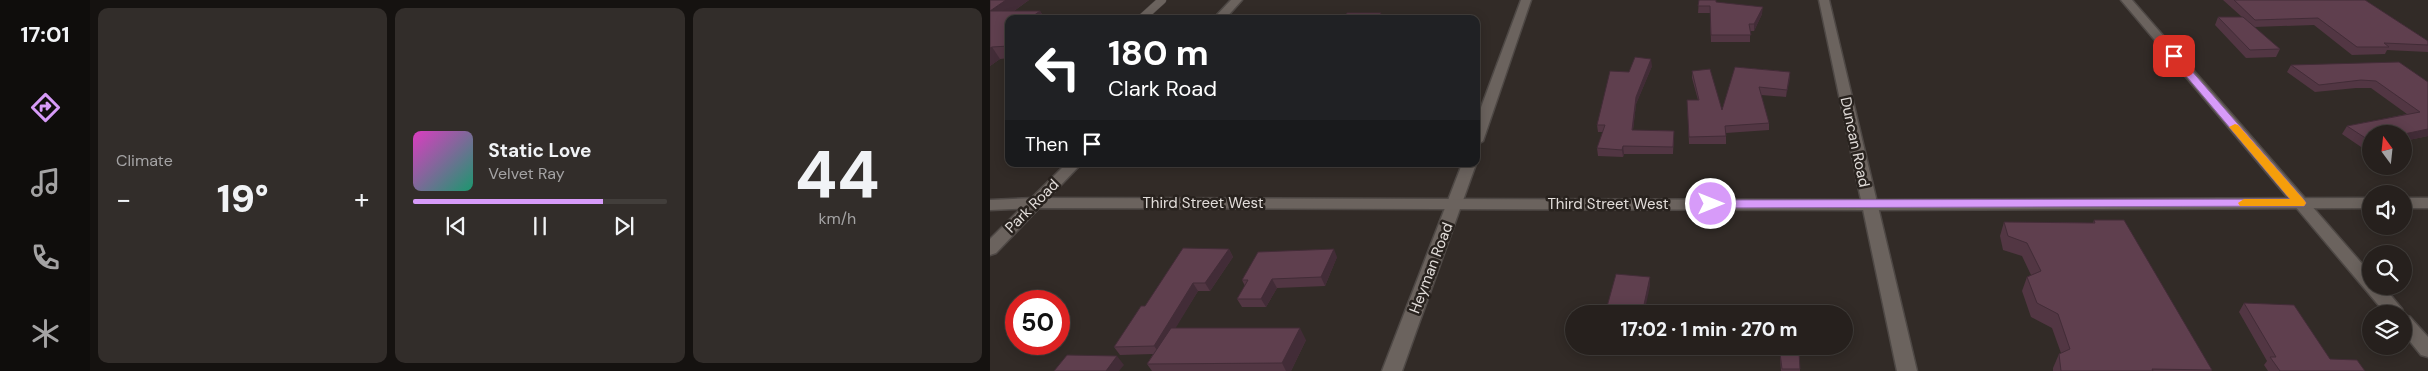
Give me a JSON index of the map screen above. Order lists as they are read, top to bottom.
{
  "streets": {
    "street": [
      "Duncan Road",
      "Third Street West",
      "Park Road",
      "Heyman Road"
    ]
  },
  "crossings": [
    ["Duncan Road", "Third Street West"],
    ["Third Street West", "Park Road"],
    ["Third Street West", "Heyman Road"]
  ],
  "north": "top",
  "page": {
    "tabs": "17:01",
    "tile": [
      "Climate",
      ["44", "km/h"]
    ],
    "turn": ["180 m", "Clark Road"],
    "then": "Then",
    "song": ["Static Love", "Velvet Ray"],
    "heat": ["−", "19°", "+"],
    "limit": "50",
    "trip": "17:02 · 1 min · 270 m"
  }
}
